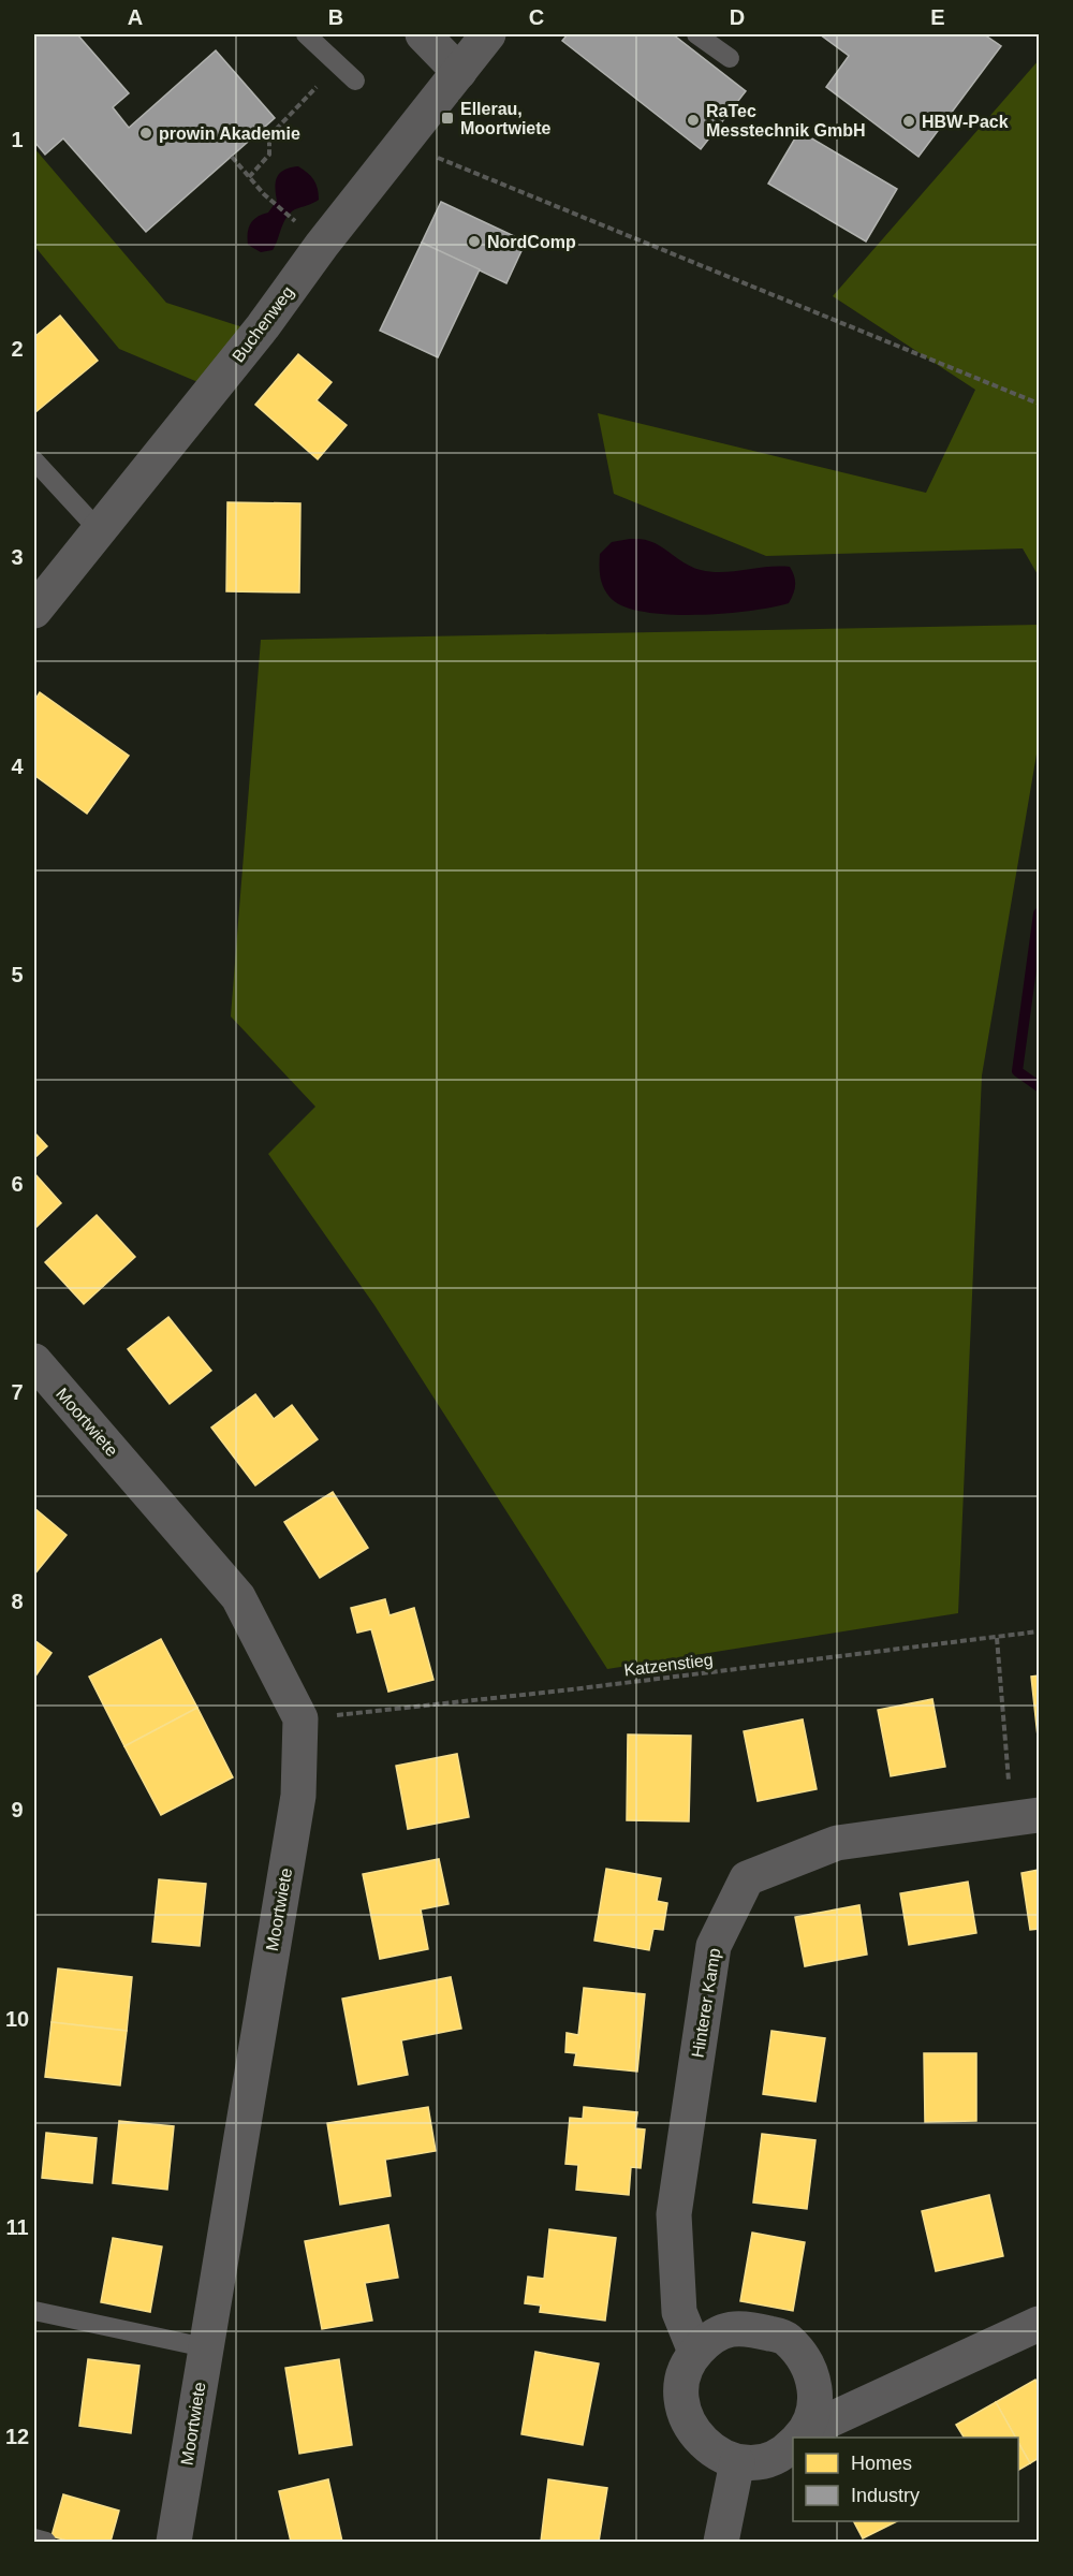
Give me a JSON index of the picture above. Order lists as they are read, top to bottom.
{
  "streets": {
    "street": ["Buchenweg", "Moortwiete", "Hinterer Kamp"],
    "path": ["Katzenstieg"]
  },
  "crossings": [
    ["Moortwiete", "Katzenstieg"]
  ],
  "places": {
    "transit": ["Ellerau, Moortwiete"],
    "other": [
      "RaTec Messtechnik GmbH",
      "HBW-Pack",
      "prowin Akademie",
      "NordComp"
    ]
  },
  "legend": ["Homes", "Industry"],
  "grid": {
    "columns": [
      "A",
      "B",
      "C",
      "D",
      "E"
    ],
    "rows": [
      "1",
      "2",
      "3",
      "4",
      "5",
      "6",
      "7",
      "8",
      "9",
      "10",
      "11",
      "12"
    ]
  }
}
